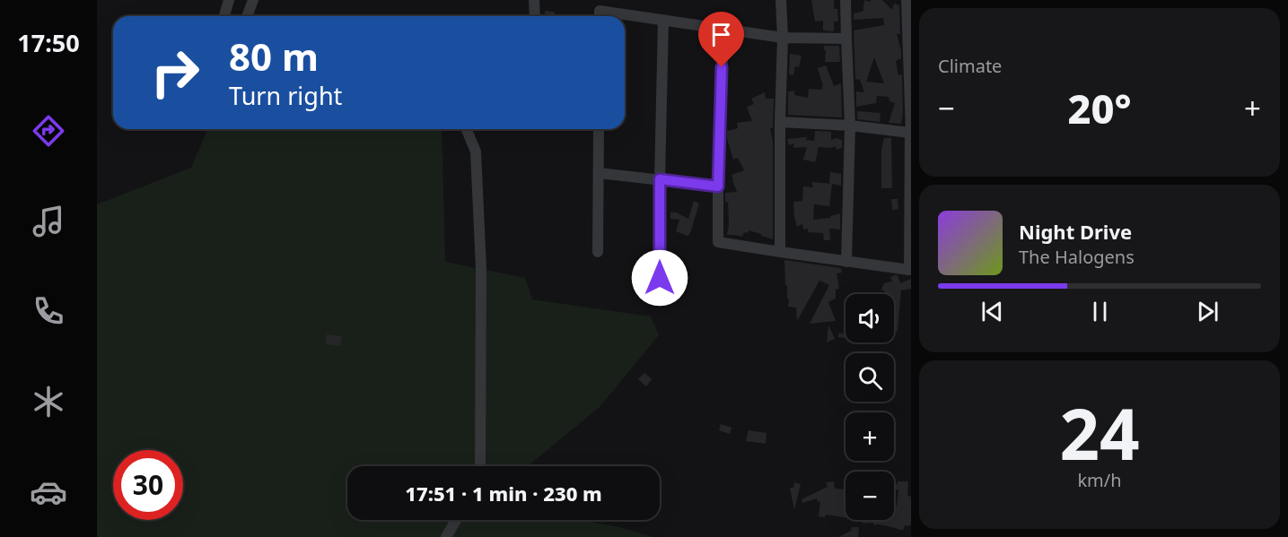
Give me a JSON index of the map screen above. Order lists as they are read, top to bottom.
{
  "page": {
    "tabs": "17:50",
    "tile": [
      "Climate",
      ["24", "km/h"]
    ],
    "turn": ["80 m", "Turn right"],
    "heat": ["−", "20°", "+"],
    "song": ["Night Drive", "The Halogens"],
    "map_buttons": ["+", "−"],
    "limit": "30",
    "trip": "17:51 · 1 min · 230 m"
  }
}
